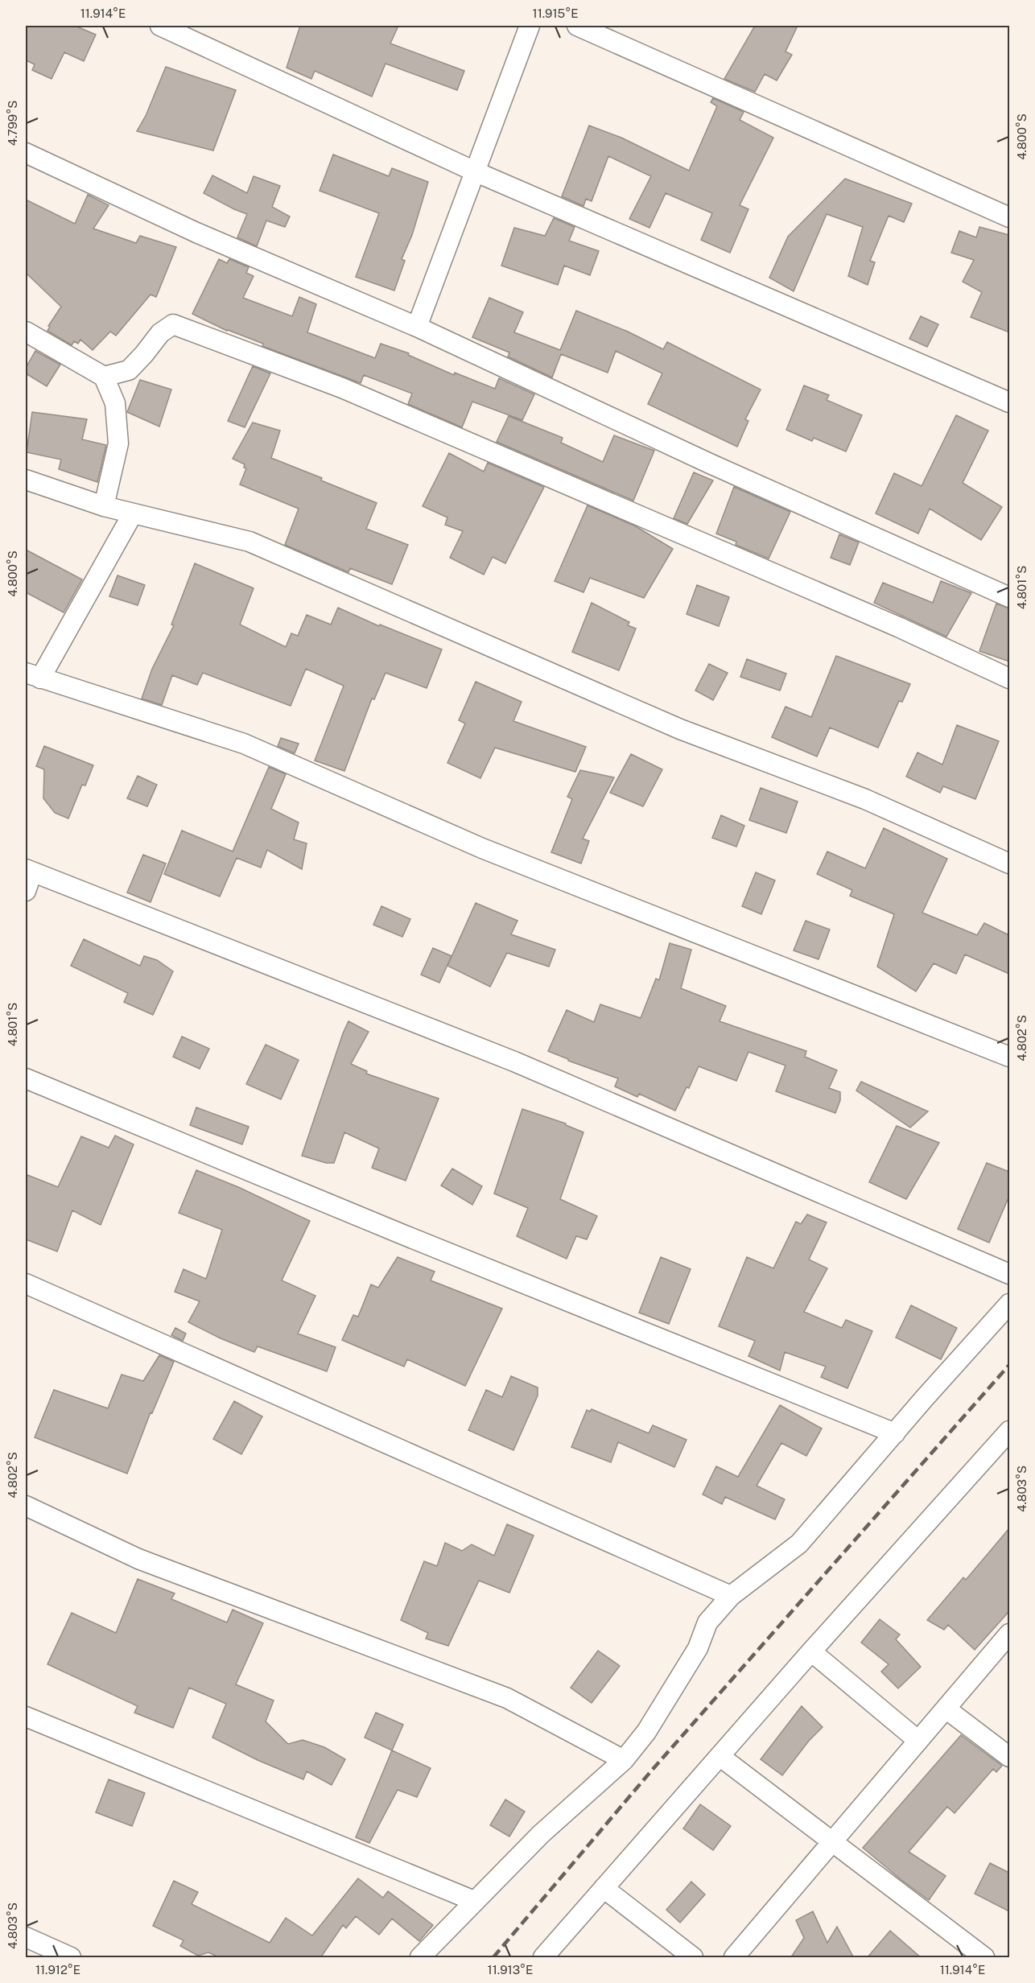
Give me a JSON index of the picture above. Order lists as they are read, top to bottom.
{
  "coordinates": [
    "11.914°E",
    "11.915°E",
    "4.799°S",
    "4.800°S",
    "4.801°S",
    "4.802°S",
    "4.803°S",
    "11.912°E",
    "11.913°E"
  ]
}
